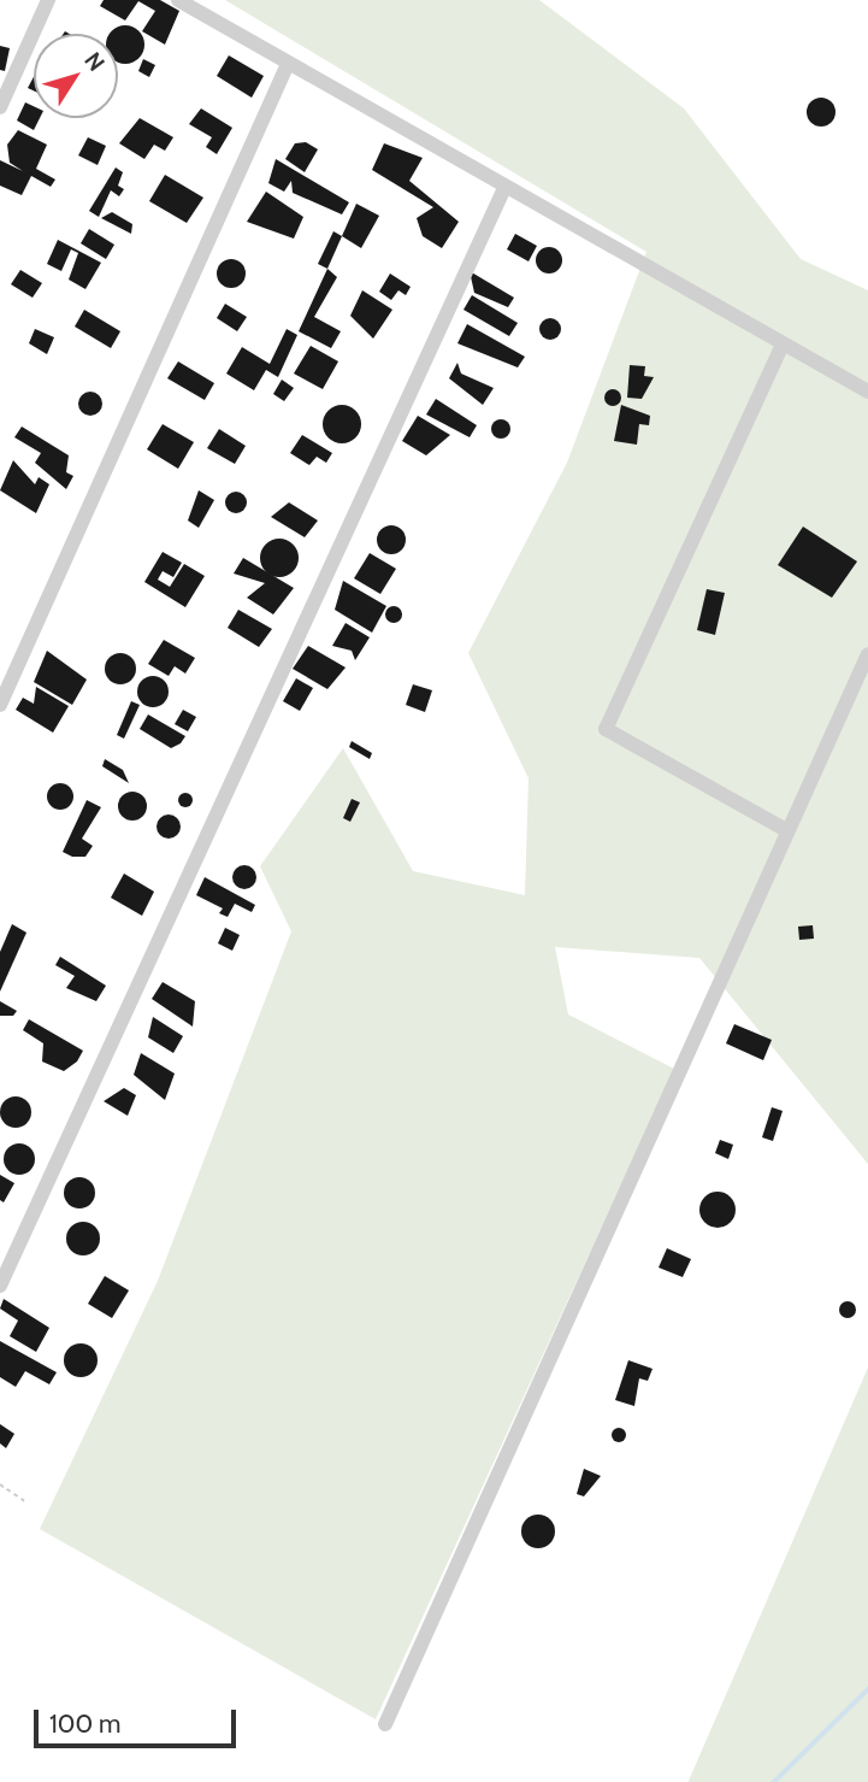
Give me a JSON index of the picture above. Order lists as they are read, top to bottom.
{
  "scale_bar": "100 m",
  "north": "top right"
}
